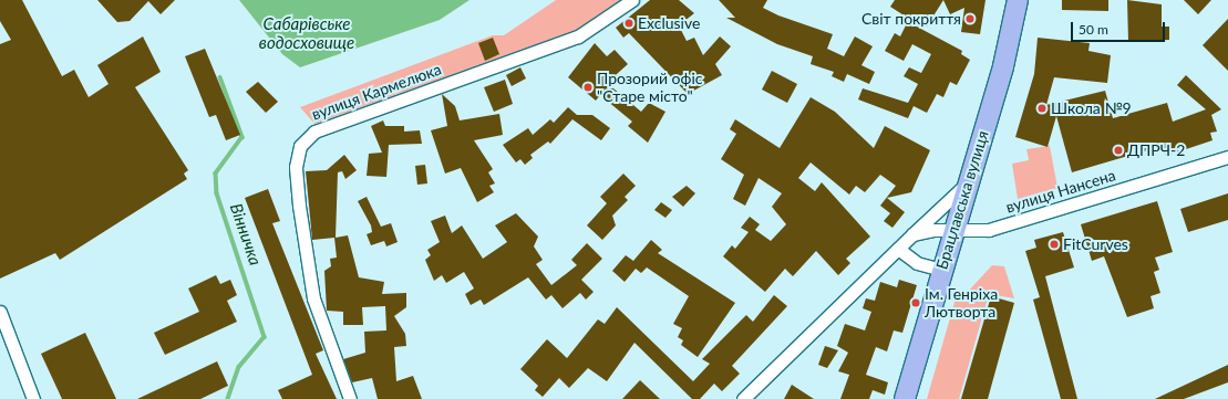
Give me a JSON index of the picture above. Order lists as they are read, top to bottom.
{
  "streets": {
    "main road": ["Брацлавська вулиця"],
    "street": ["вулиця Кармелюка", "вулиця Нансена"]
  },
  "crossings": [
    ["вулиця Нансена", "Брацлавська вулиця"]
  ],
  "water": ["Сабарівське водосховище", "Вінничка"],
  "places": [
    "Світ покриття",
    "Exclusive",
    "Прозорий офіс \"Старе місто\"",
    "Школа №9",
    "ДПРЧ-2",
    "FitCurves",
    "Ім. Генріха Лютворта"
  ],
  "scale_bar": "50 m"
}
